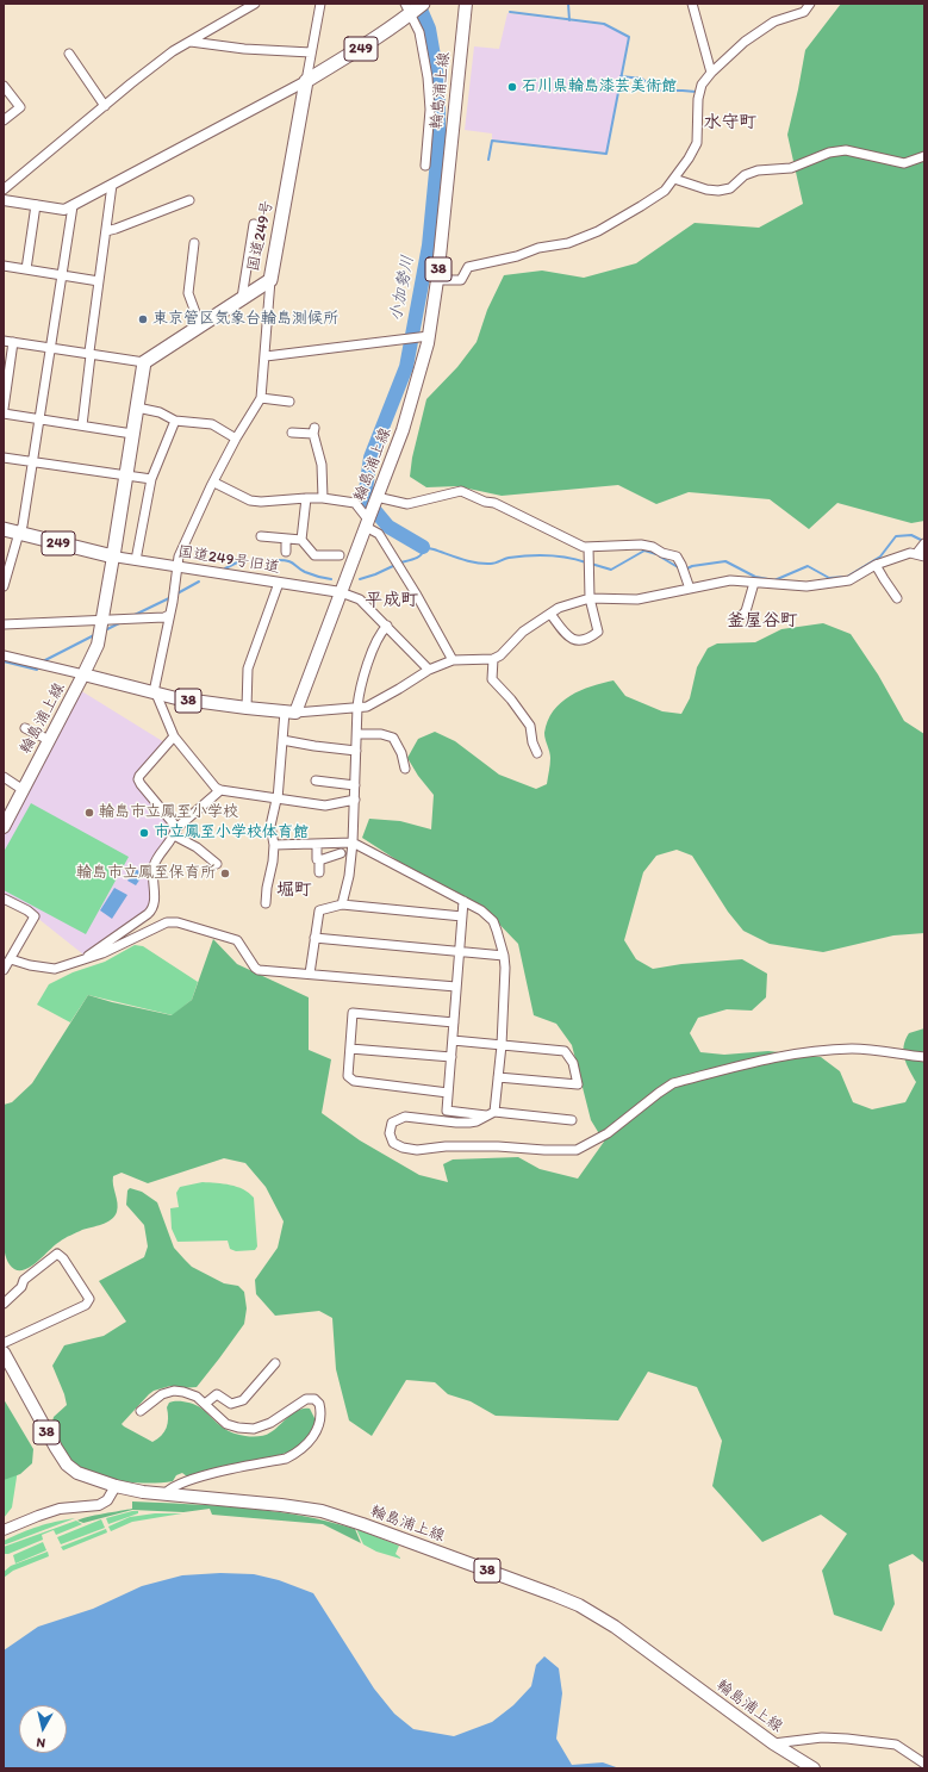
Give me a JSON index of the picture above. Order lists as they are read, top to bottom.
{
  "streets": {
    "highway": ["249", "国道249号"],
    "main road": ["輪島浦上線", "38"],
    "street": ["国道249号旧道"]
  },
  "crossings": [
    ["249", "輪島浦上線"],
    ["249", "国道249号"],
    ["249", "国道249号旧道"],
    ["輪島浦上線", "国道249号旧道"]
  ],
  "districts": [
    "水守町",
    "平成町",
    "釜屋谷町",
    "堀町"
  ],
  "water": ["小加勢川"],
  "places": [
    "石川県輪島漆芸美術館",
    "東京管区気象台輪島測候所",
    "輪島市立鳳至小学校",
    "市立鳳至小学校体育館",
    "輪島市立鳳至保育所"
  ],
  "north": "bottom"
}
